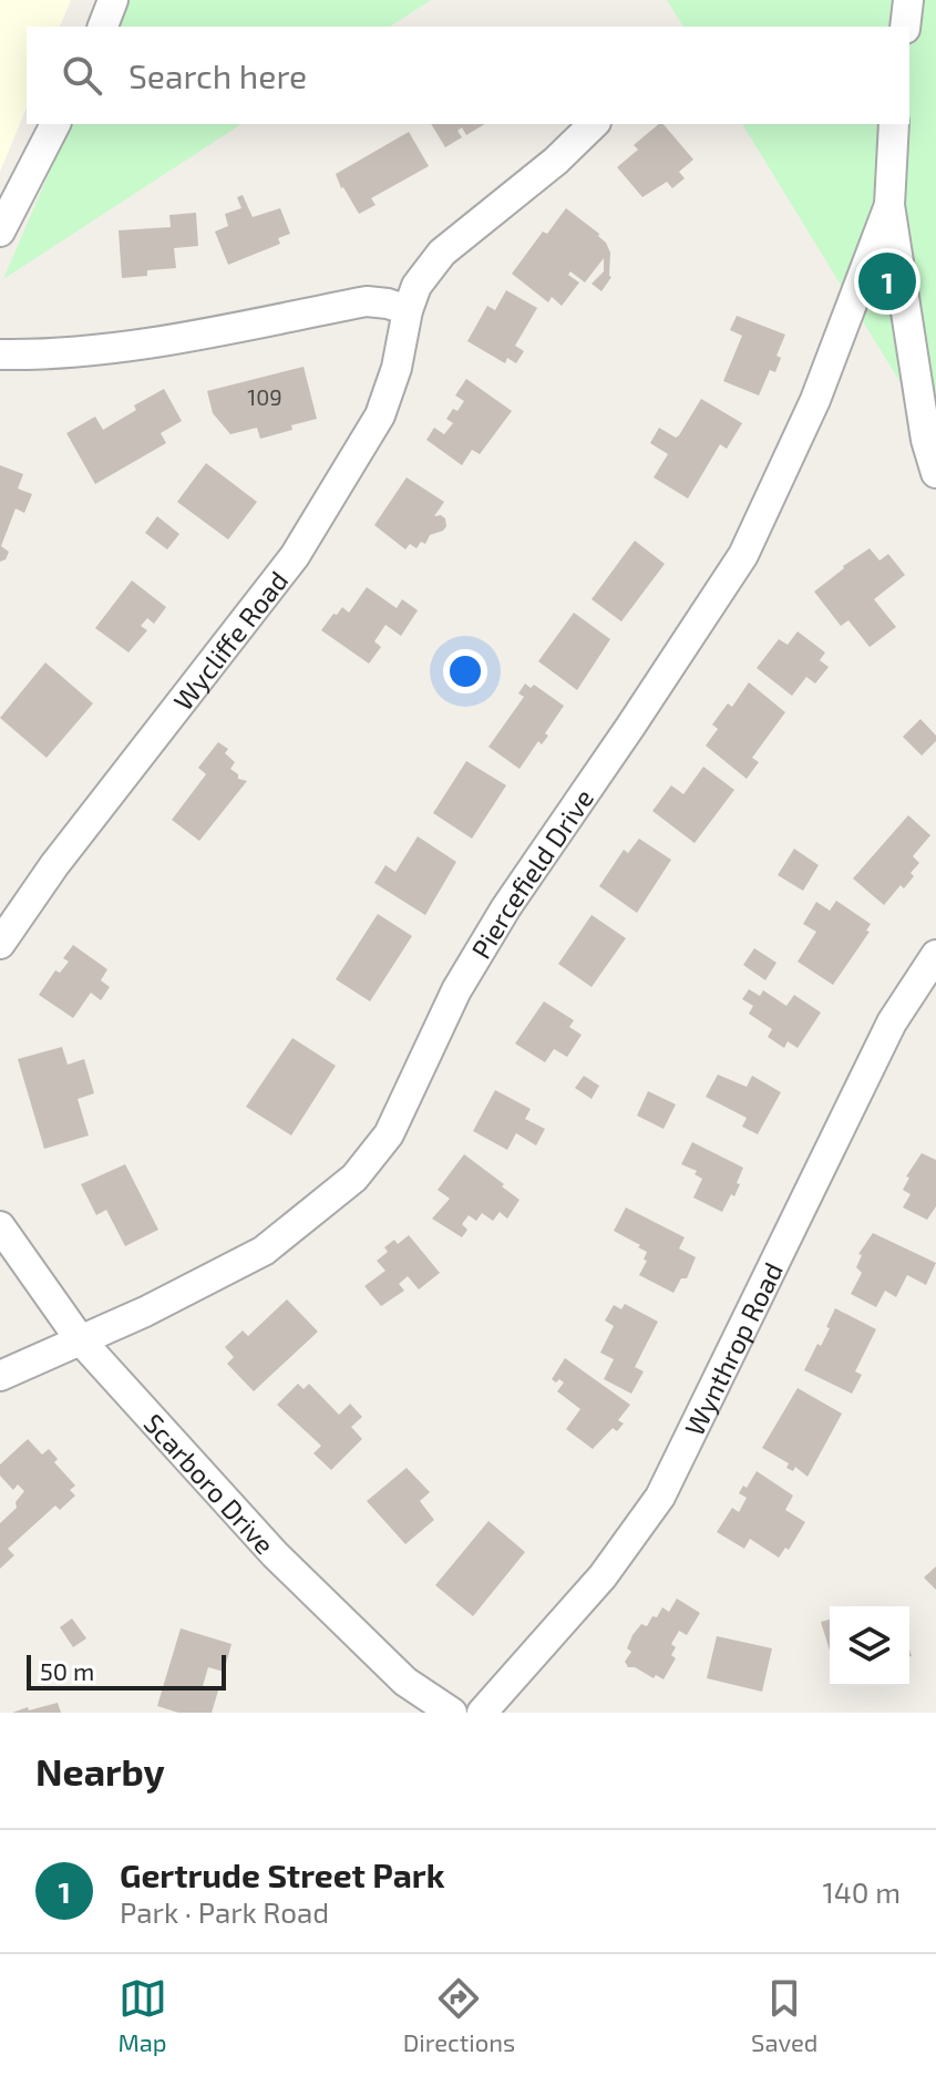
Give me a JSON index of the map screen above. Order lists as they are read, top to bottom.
{
  "streets": {
    "street": [
      "Wycliffe Road",
      "Piercefield Drive",
      "Wynthrop Road",
      "Scarboro Drive"
    ]
  },
  "crossings": [
    ["Piercefield Drive", "Scarboro Drive"]
  ],
  "house_numbers": ["109"],
  "scale_bar": "50 m",
  "page": {
    "search": "Search here",
    "pins": "1",
    "scale": "50 m",
    "heading": "Nearby",
    "list": [
      {
        "mark": "1",
        "name": "Gertrude Street Park",
        "note": "Park · Park Road",
        "value": "140 m"
      }
    ],
    "nav": ["Map", "Directions", "Saved"]
  }
}
